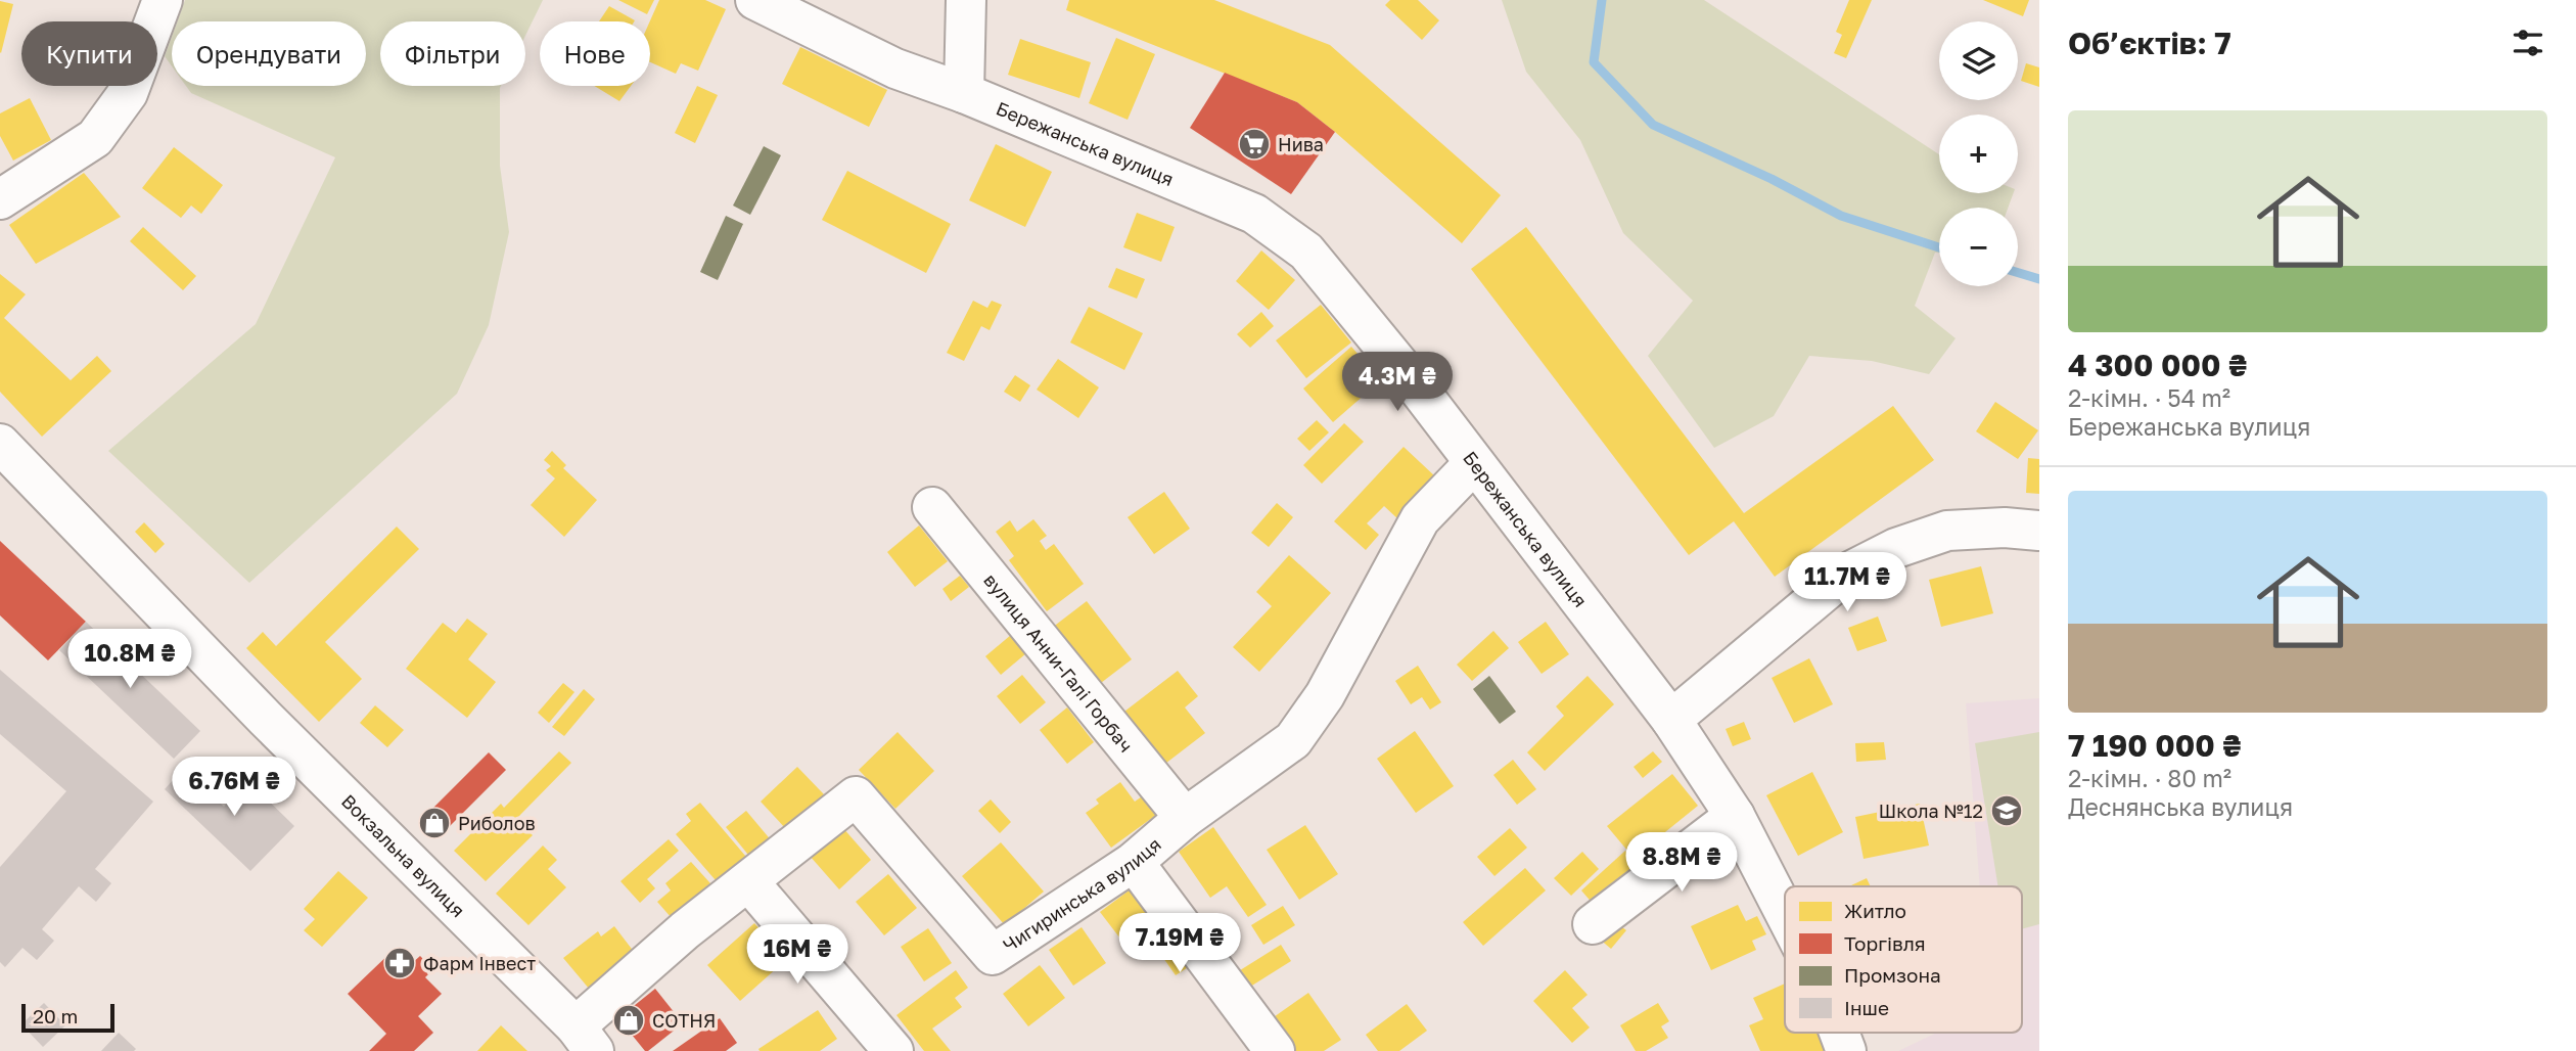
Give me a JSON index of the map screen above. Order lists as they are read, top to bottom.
{
  "streets": {
    "street": [
      "Бережанська вулиця",
      "вулиця Анни-Галі Горбач",
      "Вокзальна вулиця",
      "Чигиринська вулиця"
    ]
  },
  "crossings": [
    ["Бережанська вулиця", "Чигиринська вулиця"],
    ["вулиця Анни-Галі Горбач", "Чигиринська вулиця"],
    ["Вокзальна вулиця", "Чигиринська вулиця"]
  ],
  "places": {
    "supermarket": ["Нива"],
    "school or university": ["Школа №12"],
    "shop": ["Риболов", "СОТНЯ"],
    "pharmacy": ["Фарм Інвест"]
  },
  "legend": [
    "Житло",
    "Торгівля",
    "Промзона",
    "Інше"
  ],
  "scale_bar": "20 m",
  "page": {
    "heading": "Об’єктів: 7",
    "map_buttons": ["+", "−"],
    "chip": [
      "Купити",
      "Орендувати",
      "Фільтри",
      "Нове"
    ],
    "list": [
      {
        "name": "4 300 000 ₴",
        "note": "2-кімн. · 54 m² · Бережанська вулиця"
      },
      {
        "name": "7 190 000 ₴",
        "note": "2-кімн. · 80 m² · Деснянська вулиця"
      }
    ],
    "price": [
      "4.3M ₴",
      "11.7M ₴",
      "10.8M ₴",
      "6.76M ₴",
      "8.8M ₴",
      "7.19M ₴",
      "16M ₴"
    ],
    "scale": "20 m"
  }
}
